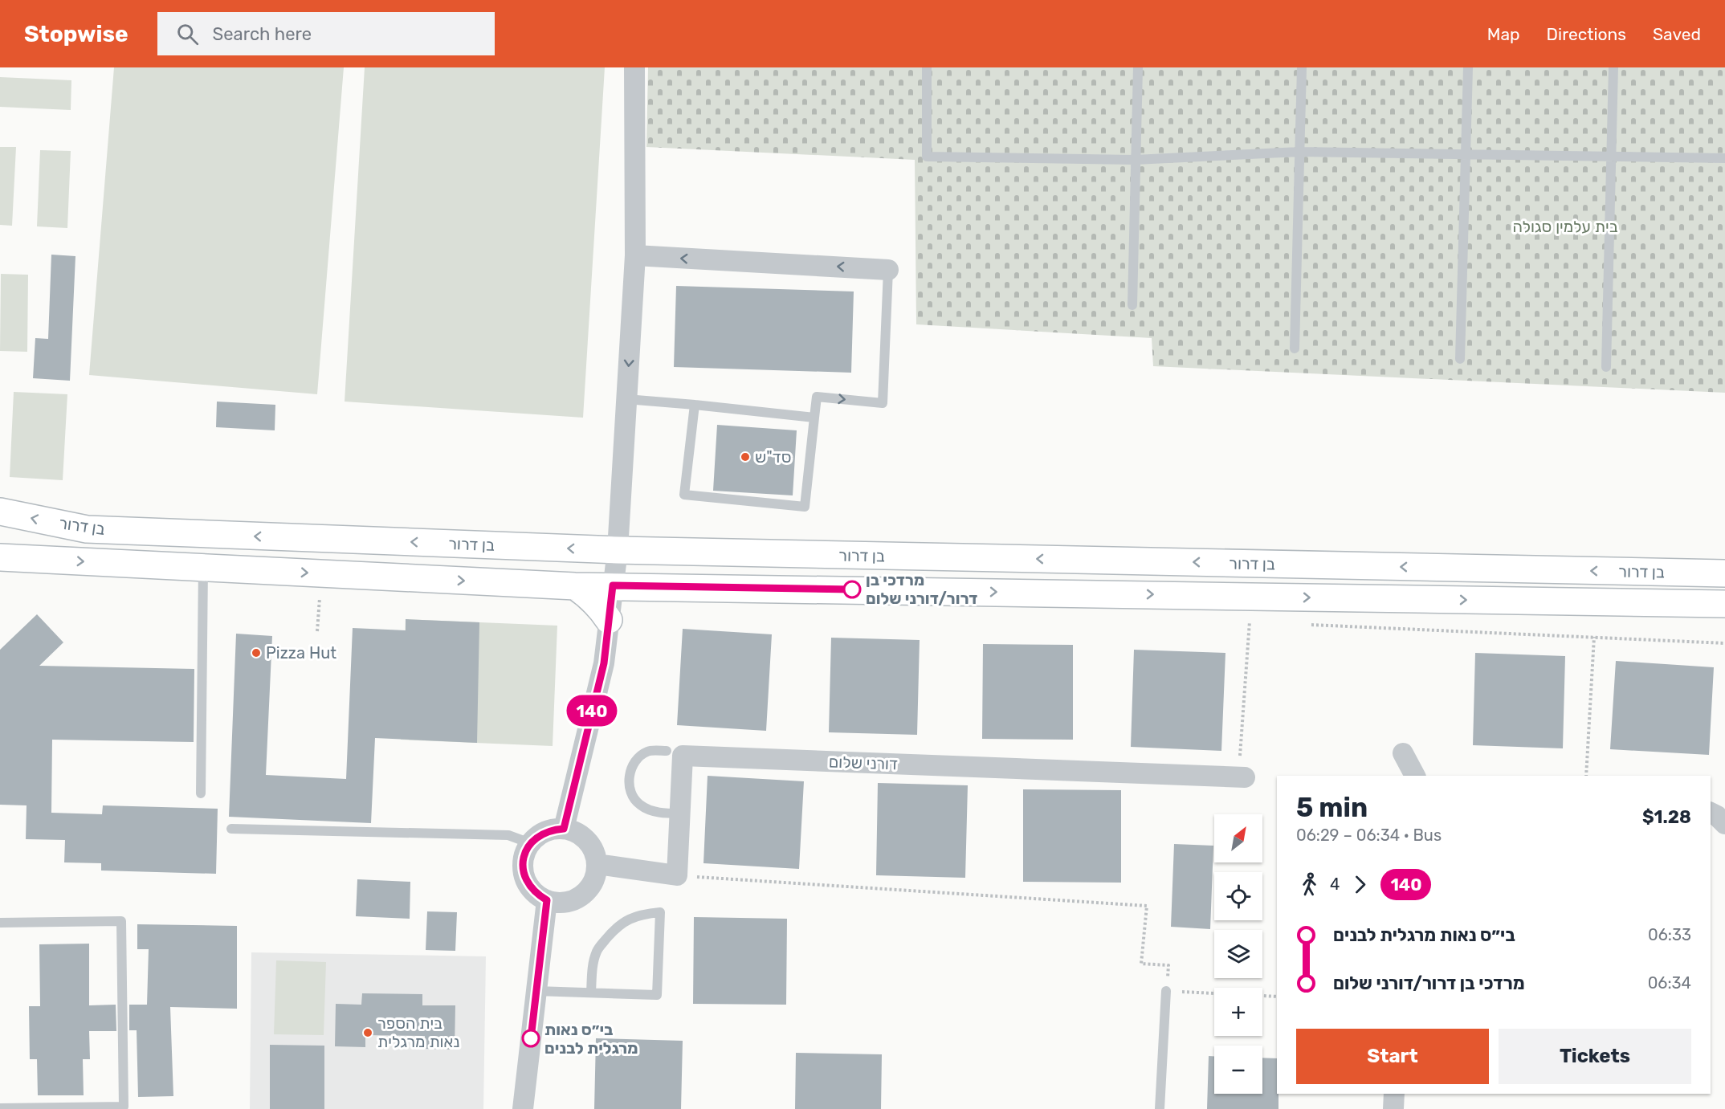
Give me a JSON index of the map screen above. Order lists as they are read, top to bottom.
{
  "streets": {
    "street": ["בן דרור", "דורני שלום"]
  },
  "parks": ["בית עלמין סגולה"],
  "places": [
    "סד\"ש",
    "מרדכי בן דרור/דורני שלום",
    "Pizza Hut",
    "בית הספר נאות מרגלית",
    "בי״ס נאות מרגלית לבנים"
  ],
  "lines": ["bus line 140"],
  "north": "top right",
  "page": {
    "header": "Stopwise",
    "search": "Search here",
    "nav": ["Map", "Directions", "Saved"],
    "on_map": "140",
    "heading": ["5 min", "06:29 – 06:34 · Bus", "$1.28"],
    "map_buttons": ["+", "−"],
    "legs": ["4", "140"],
    "list": [
      {
        "name": "בי״ס נאות מרגלית לבנים",
        "value": "06:33"
      },
      {
        "name": "מרדכי בן דרור/דורני שלום",
        "value": "06:34"
      }
    ],
    "buttons": ["Start", "Tickets"]
  }
}
